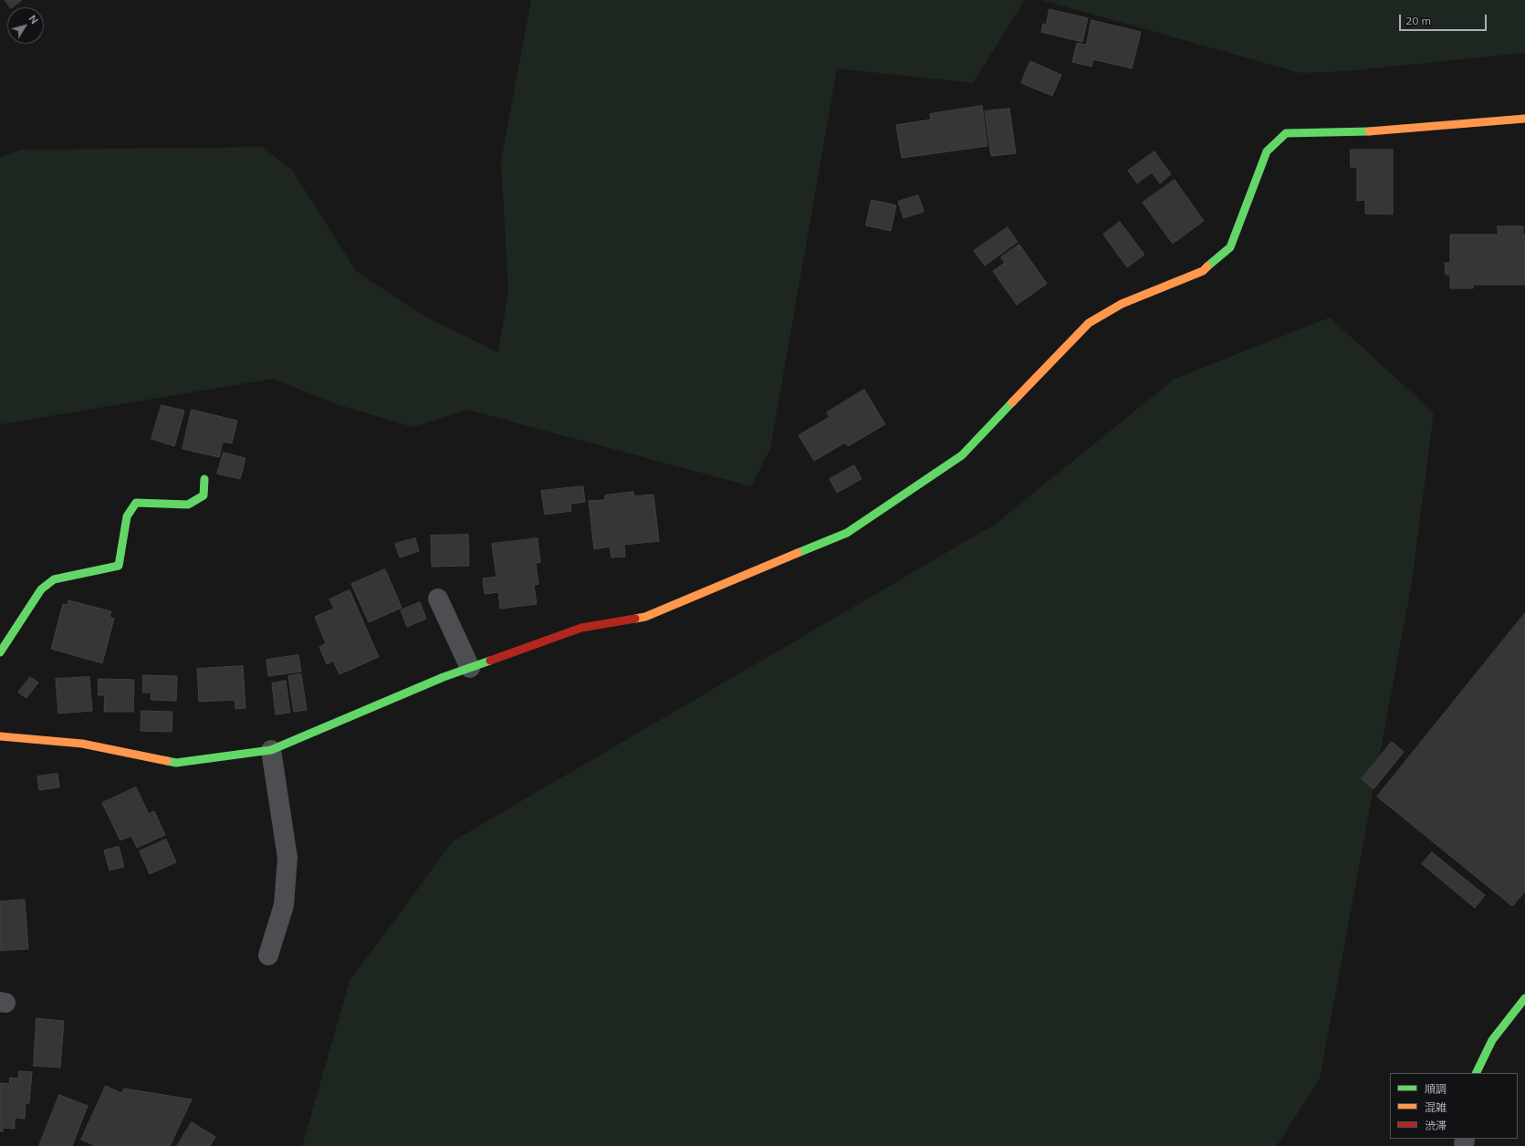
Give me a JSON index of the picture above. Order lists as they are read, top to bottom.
{
  "legend": ["順調", "混雑", "渋滞"],
  "scale_bar": "20 m",
  "north": "top right"
}
